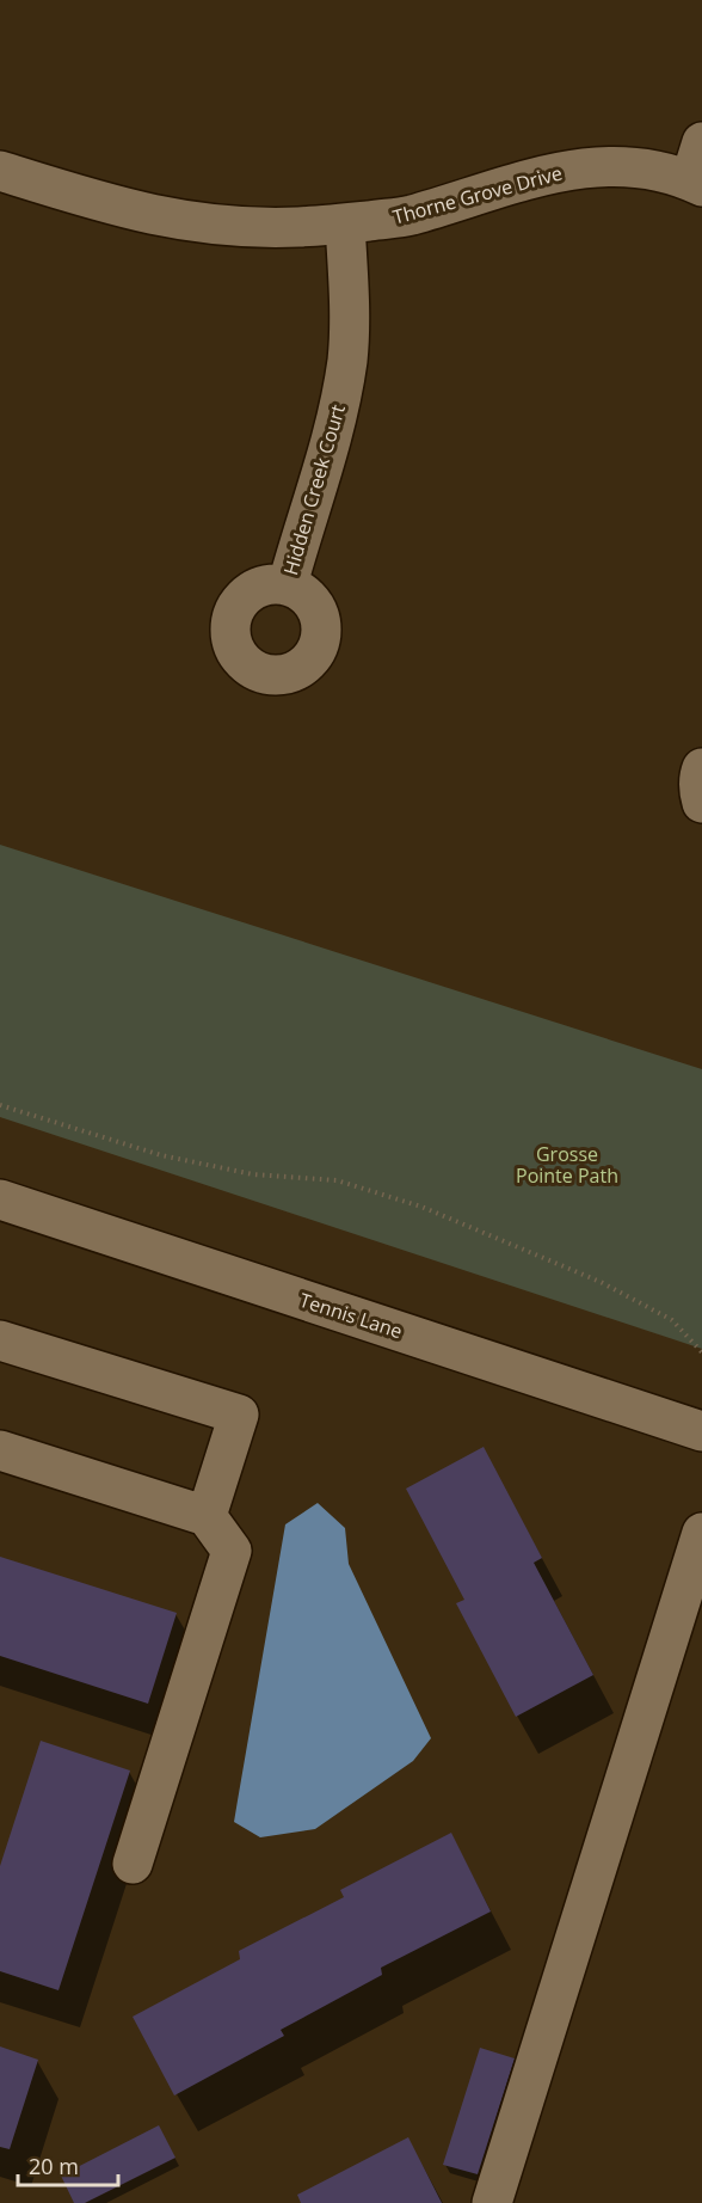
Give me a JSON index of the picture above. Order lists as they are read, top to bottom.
{
  "streets": {
    "street": ["Thorne Grove Drive", "Hidden Creek Court", "Tennis Lane"]
  },
  "crossings": [
    ["Thorne Grove Drive", "Hidden Creek Court"]
  ],
  "parks": ["Grosse Pointe Path"],
  "scale_bar": "20 m"
}
